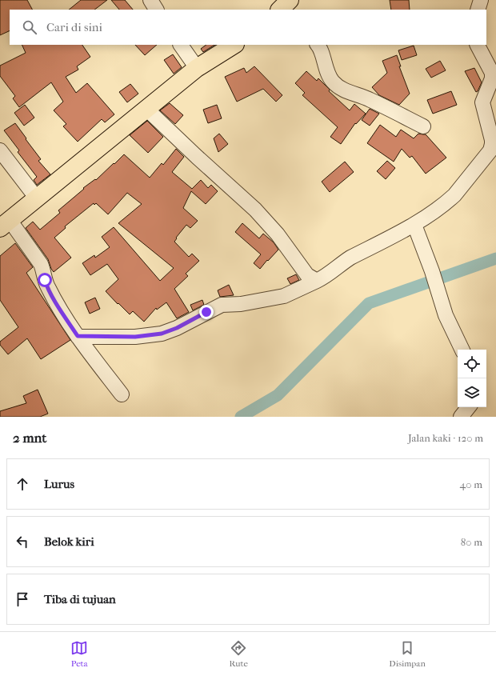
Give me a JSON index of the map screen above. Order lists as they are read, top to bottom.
{
  "page": {
    "search": "Cari di sini",
    "heading": ["2 mnt", "Jalan kaki · 120 m"],
    "list": [
      ["Lurus", "40 m"],
      ["Belok kiri", "80 m"],
      "Tiba di tujuan"
    ],
    "nav": ["Peta", "Rute", "Disimpan"]
  }
}
